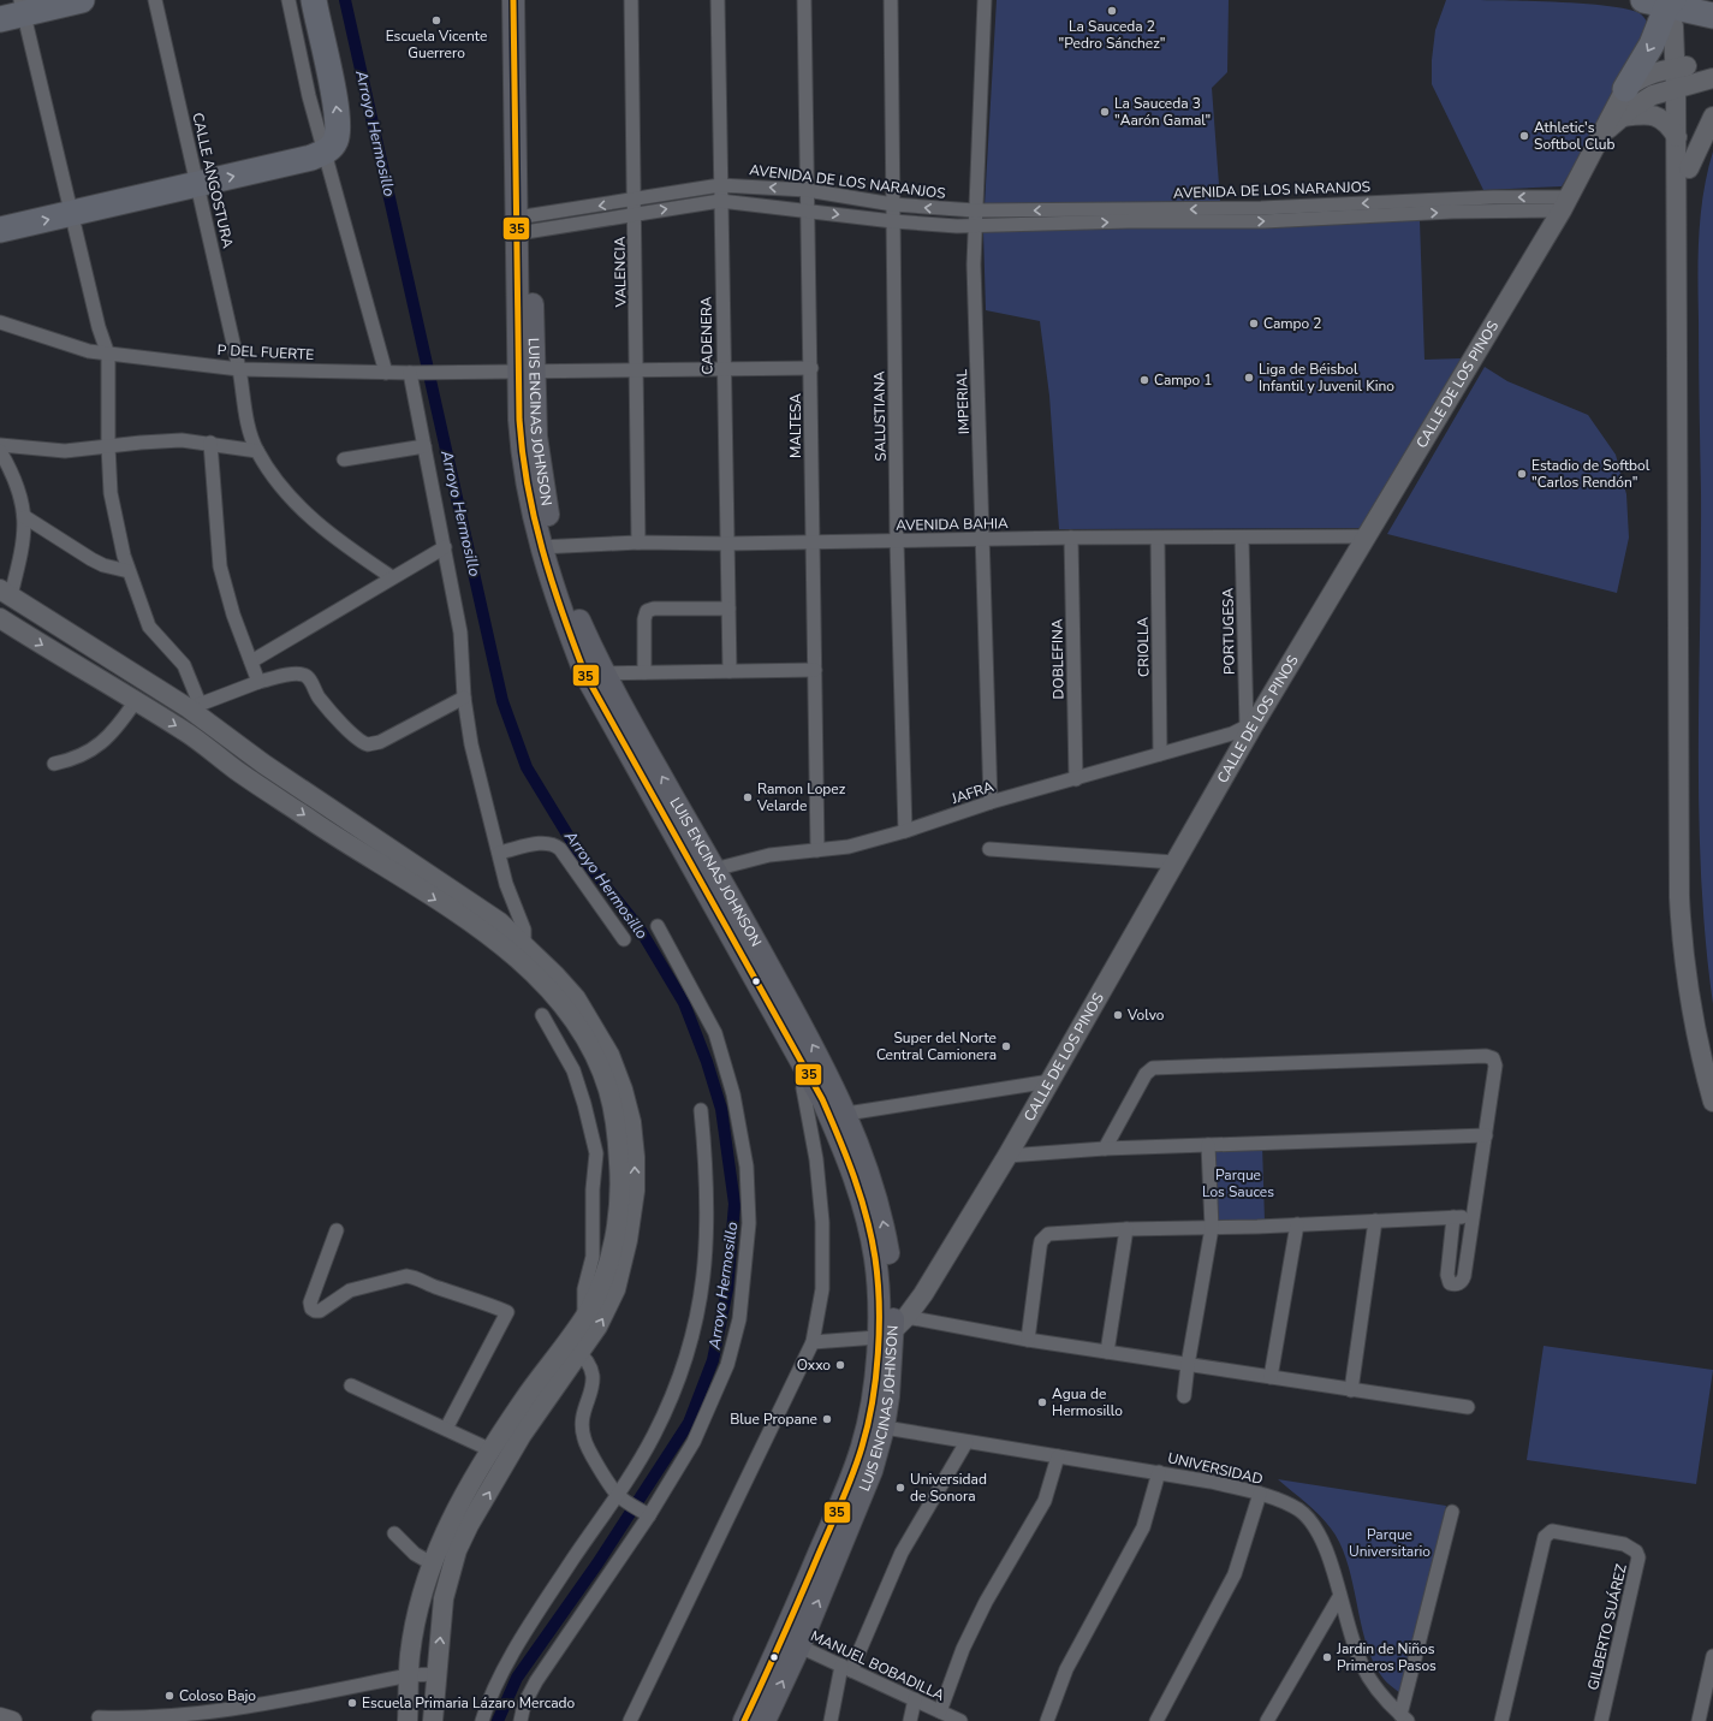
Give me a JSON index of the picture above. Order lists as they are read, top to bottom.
{
  "streets": {
    "main road": ["LUIS ENCINAS JOHNSON"],
    "street": [
      "CALLE ANGOSTURA",
      "AVENIDA DE LOS NARANJOS",
      "VALENCIA",
      "CADENERA",
      "P DEL FUERTE",
      "CALLE DE LOS PINOS",
      "IMPERIAL",
      "SALUSTIANA",
      "MALTESA",
      "AVENIDA BAHIA",
      "PORTUGESA",
      "CRIOLLA",
      "DOBLEFINA",
      "JAFRA",
      "UNIVERSIDAD",
      "GILBERTO SUÁREZ",
      "MANUEL BOBADILLA"
    ]
  },
  "crossings": [
    ["CALLE ANGOSTURA", "P DEL FUERTE"],
    ["AVENIDA DE LOS NARANJOS", "VALENCIA"],
    ["AVENIDA DE LOS NARANJOS", "CADENERA"],
    ["AVENIDA DE LOS NARANJOS", "CALLE DE LOS PINOS"],
    ["AVENIDA DE LOS NARANJOS", "IMPERIAL"],
    ["AVENIDA DE LOS NARANJOS", "SALUSTIANA"],
    ["AVENIDA DE LOS NARANJOS", "LUIS ENCINAS JOHNSON"],
    ["AVENIDA DE LOS NARANJOS", "MALTESA"],
    ["VALENCIA", "P DEL FUERTE"],
    ["VALENCIA", "AVENIDA BAHIA"],
    ["CADENERA", "P DEL FUERTE"],
    ["CADENERA", "AVENIDA BAHIA"],
    ["P DEL FUERTE", "LUIS ENCINAS JOHNSON"],
    ["P DEL FUERTE", "MALTESA"],
    ["CALLE DE LOS PINOS", "LUIS ENCINAS JOHNSON"],
    ["CALLE DE LOS PINOS", "AVENIDA BAHIA"],
    ["CALLE DE LOS PINOS", "PORTUGESA"],
    ["CALLE DE LOS PINOS", "JAFRA"],
    ["IMPERIAL", "AVENIDA BAHIA"],
    ["IMPERIAL", "JAFRA"],
    ["SALUSTIANA", "AVENIDA BAHIA"],
    ["SALUSTIANA", "JAFRA"],
    ["LUIS ENCINAS JOHNSON", "AVENIDA BAHIA"],
    ["LUIS ENCINAS JOHNSON", "JAFRA"],
    ["LUIS ENCINAS JOHNSON", "UNIVERSIDAD"],
    ["LUIS ENCINAS JOHNSON", "MANUEL BOBADILLA"],
    ["MALTESA", "AVENIDA BAHIA"],
    ["MALTESA", "JAFRA"],
    ["AVENIDA BAHIA", "PORTUGESA"],
    ["AVENIDA BAHIA", "CRIOLLA"],
    ["AVENIDA BAHIA", "DOBLEFINA"],
    ["PORTUGESA", "JAFRA"],
    ["CRIOLLA", "JAFRA"],
    ["DOBLEFINA", "JAFRA"]
  ],
  "water": ["Arroyo Hermosillo"],
  "parks": ["Parque Los Sauces", "Parque Universitario"],
  "places": [
    "La Sauceda 2 \"Pedro Sánchez\"",
    "Escuela Vicente Guerrero",
    "La Sauceda 3 \"Aarón Gamal\"",
    "Athletic's Softbol Club",
    "Campo 2",
    "Liga de Béisbol Infantil y Juvenil Kino",
    "Campo 1",
    "Estadio de Softbol \"Carlos Rendón\"",
    "Ramon Lopez Velarde",
    "Volvo",
    "Super del Norte Central Camionera",
    "Oxxo",
    "Agua de Hermosillo",
    "Blue Propane",
    "Universidad de Sonora",
    "Jardin de Niños Primeros Pasos",
    "Coloso Bajo",
    "Escuela Primaria Lázaro Mercado"
  ],
  "lines": ["transit line 35"]
}
